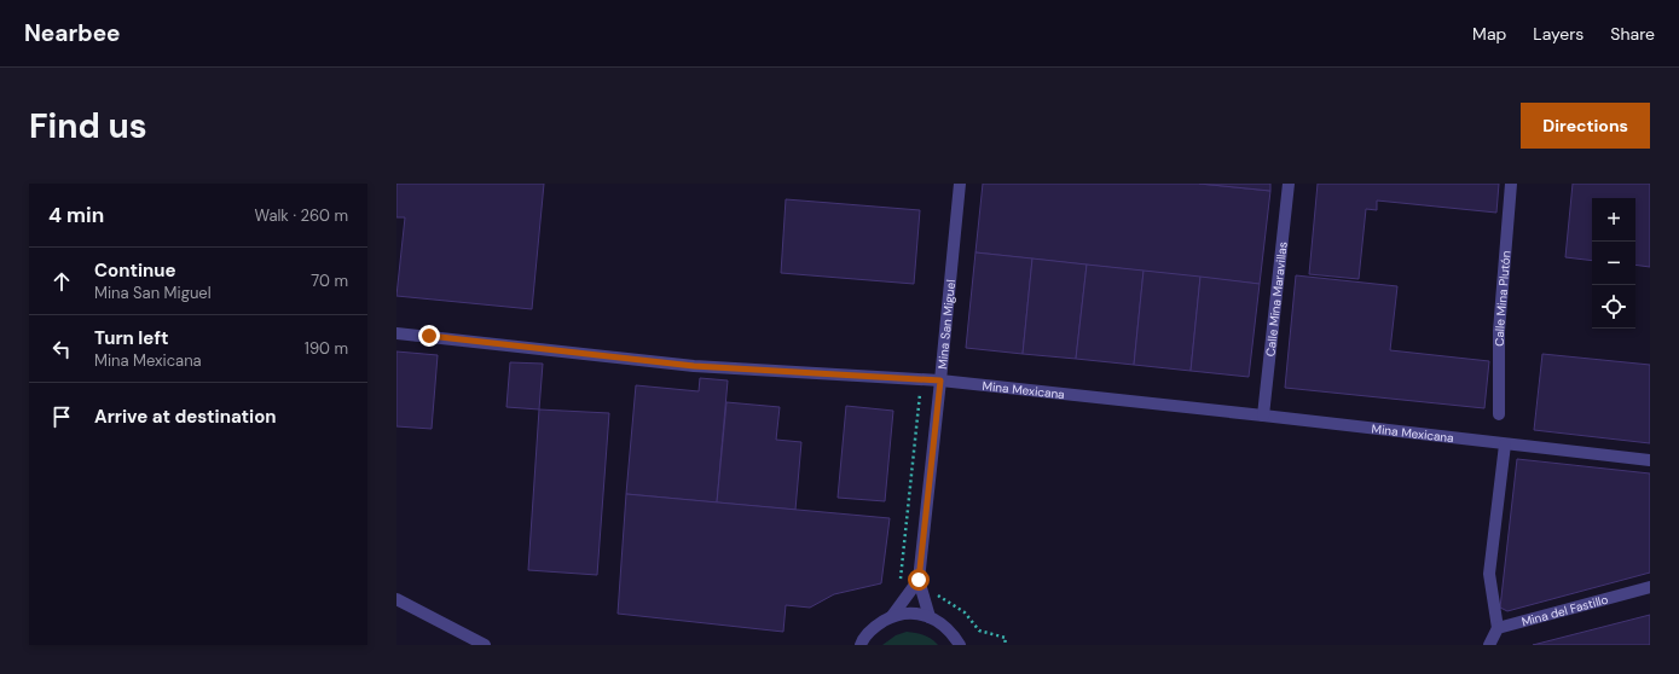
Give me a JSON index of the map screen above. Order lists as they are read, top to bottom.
{
  "streets": {
    "street": [
      "Calle Mina Maravillas",
      "Calle Mina Plutón",
      "Mina San Miguel",
      "Mina Mexicana",
      "Mina del Fastillo"
    ]
  },
  "crossings": [
    ["Calle Mina Maravillas", "Mina Mexicana"],
    ["Mina San Miguel", "Mina Mexicana"]
  ],
  "page": {
    "header": "Nearbee",
    "nav": ["Map", "Layers", "Share"],
    "buttons": "Directions",
    "title": "Find us",
    "heading": ["4 min", "Walk · 260 m"],
    "map_buttons": ["+", "−"],
    "list": [
      ["Continue", "Mina San Miguel", "70 m"],
      ["Turn left", "Mina Mexicana", "190 m"],
      "Arrive at destination"
    ]
  }
}
